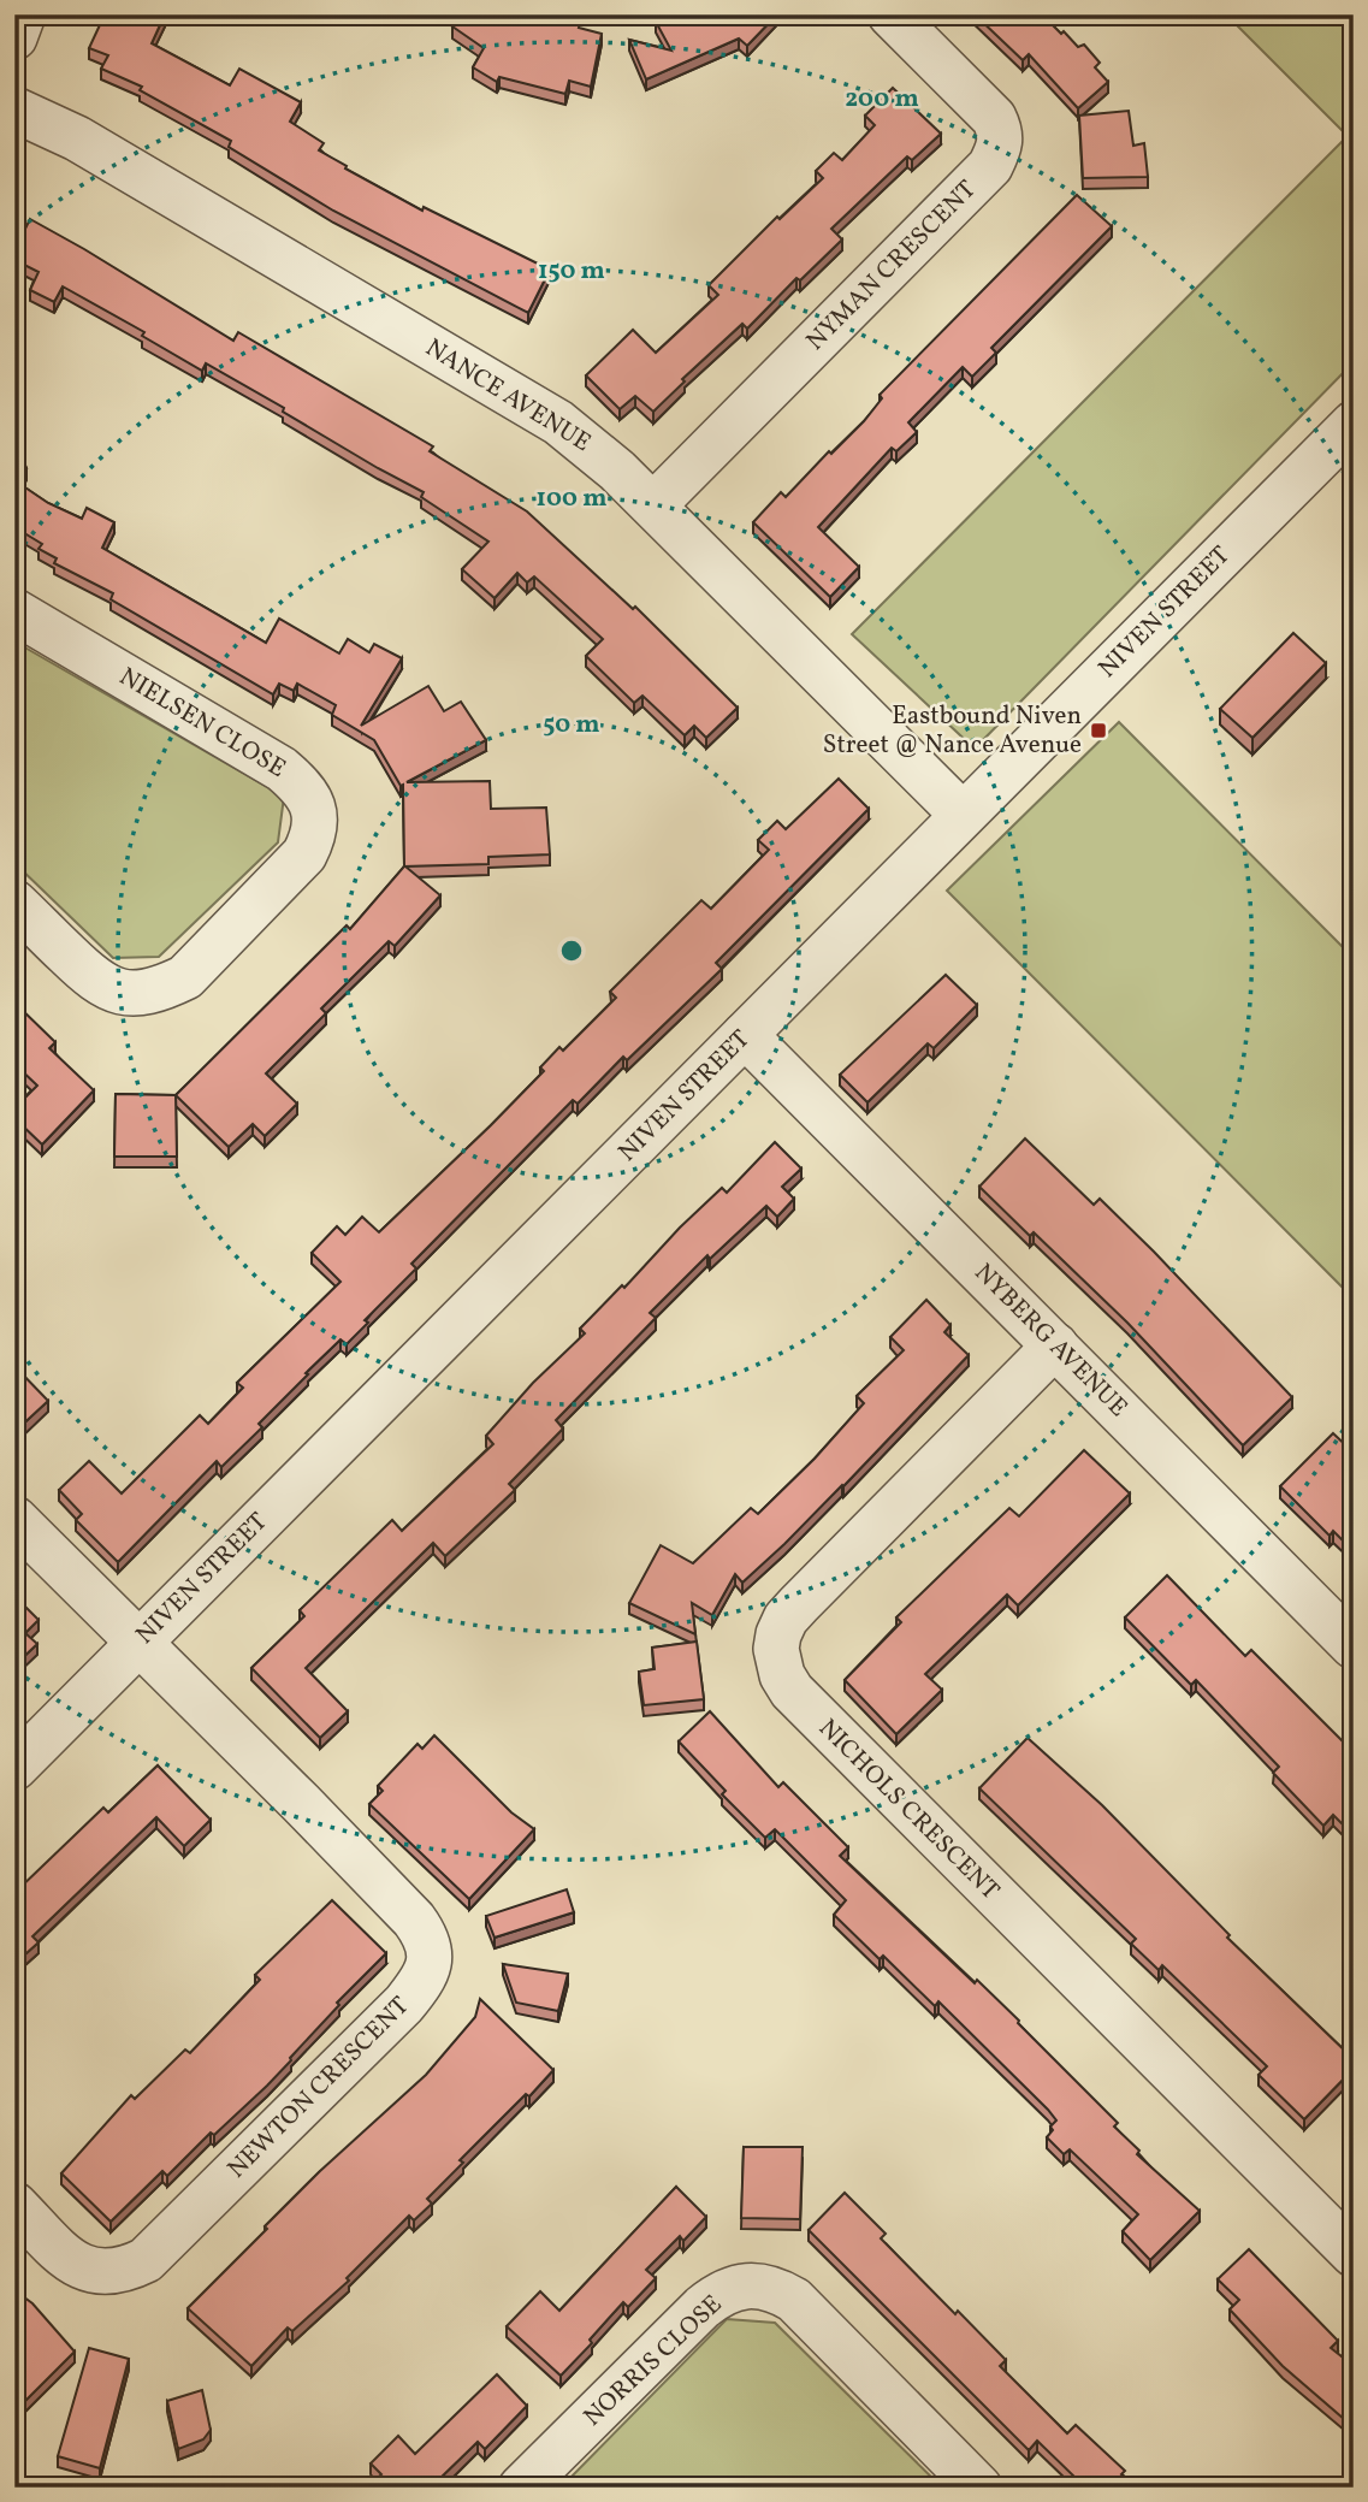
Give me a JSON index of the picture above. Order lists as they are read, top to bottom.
{
  "streets": {
    "street": [
      "NYMAN CRESCENT",
      "NANCE AVENUE",
      "NIVEN STREET",
      "NIELSEN CLOSE",
      "NYBERG AVENUE",
      "NICHOLS CRESCENT",
      "NEWTON CRESCENT",
      "NORRIS CLOSE"
    ]
  },
  "crossings": [
    ["NYMAN CRESCENT", "NANCE AVENUE"],
    ["NANCE AVENUE", "NIVEN STREET"],
    ["NIVEN STREET", "NYBERG AVENUE"],
    ["NIVEN STREET", "NEWTON CRESCENT"],
    ["NYBERG AVENUE", "NICHOLS CRESCENT"]
  ],
  "places": {
    "transit": ["Eastbound Niven Street @ Nance Avenue"]
  },
  "rings": [
    "200 m",
    "150 m",
    "100 m",
    "50 m"
  ]
}
